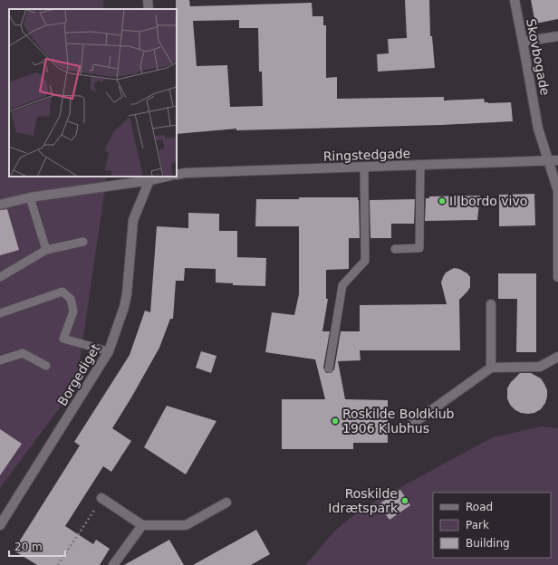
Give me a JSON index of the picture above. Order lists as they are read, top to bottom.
{
  "streets": {
    "street": ["Skovbogade", "Ringstedgade", "Borgediget"]
  },
  "crossings": [
    ["Skovbogade", "Ringstedgade"]
  ],
  "places": ["Il bordo vivo", "Roskilde Boldklub 1906 Klubhus", "Roskilde Idrætspark"],
  "legend": ["Road", "Park", "Building"],
  "scale_bar": "20 m"
}
